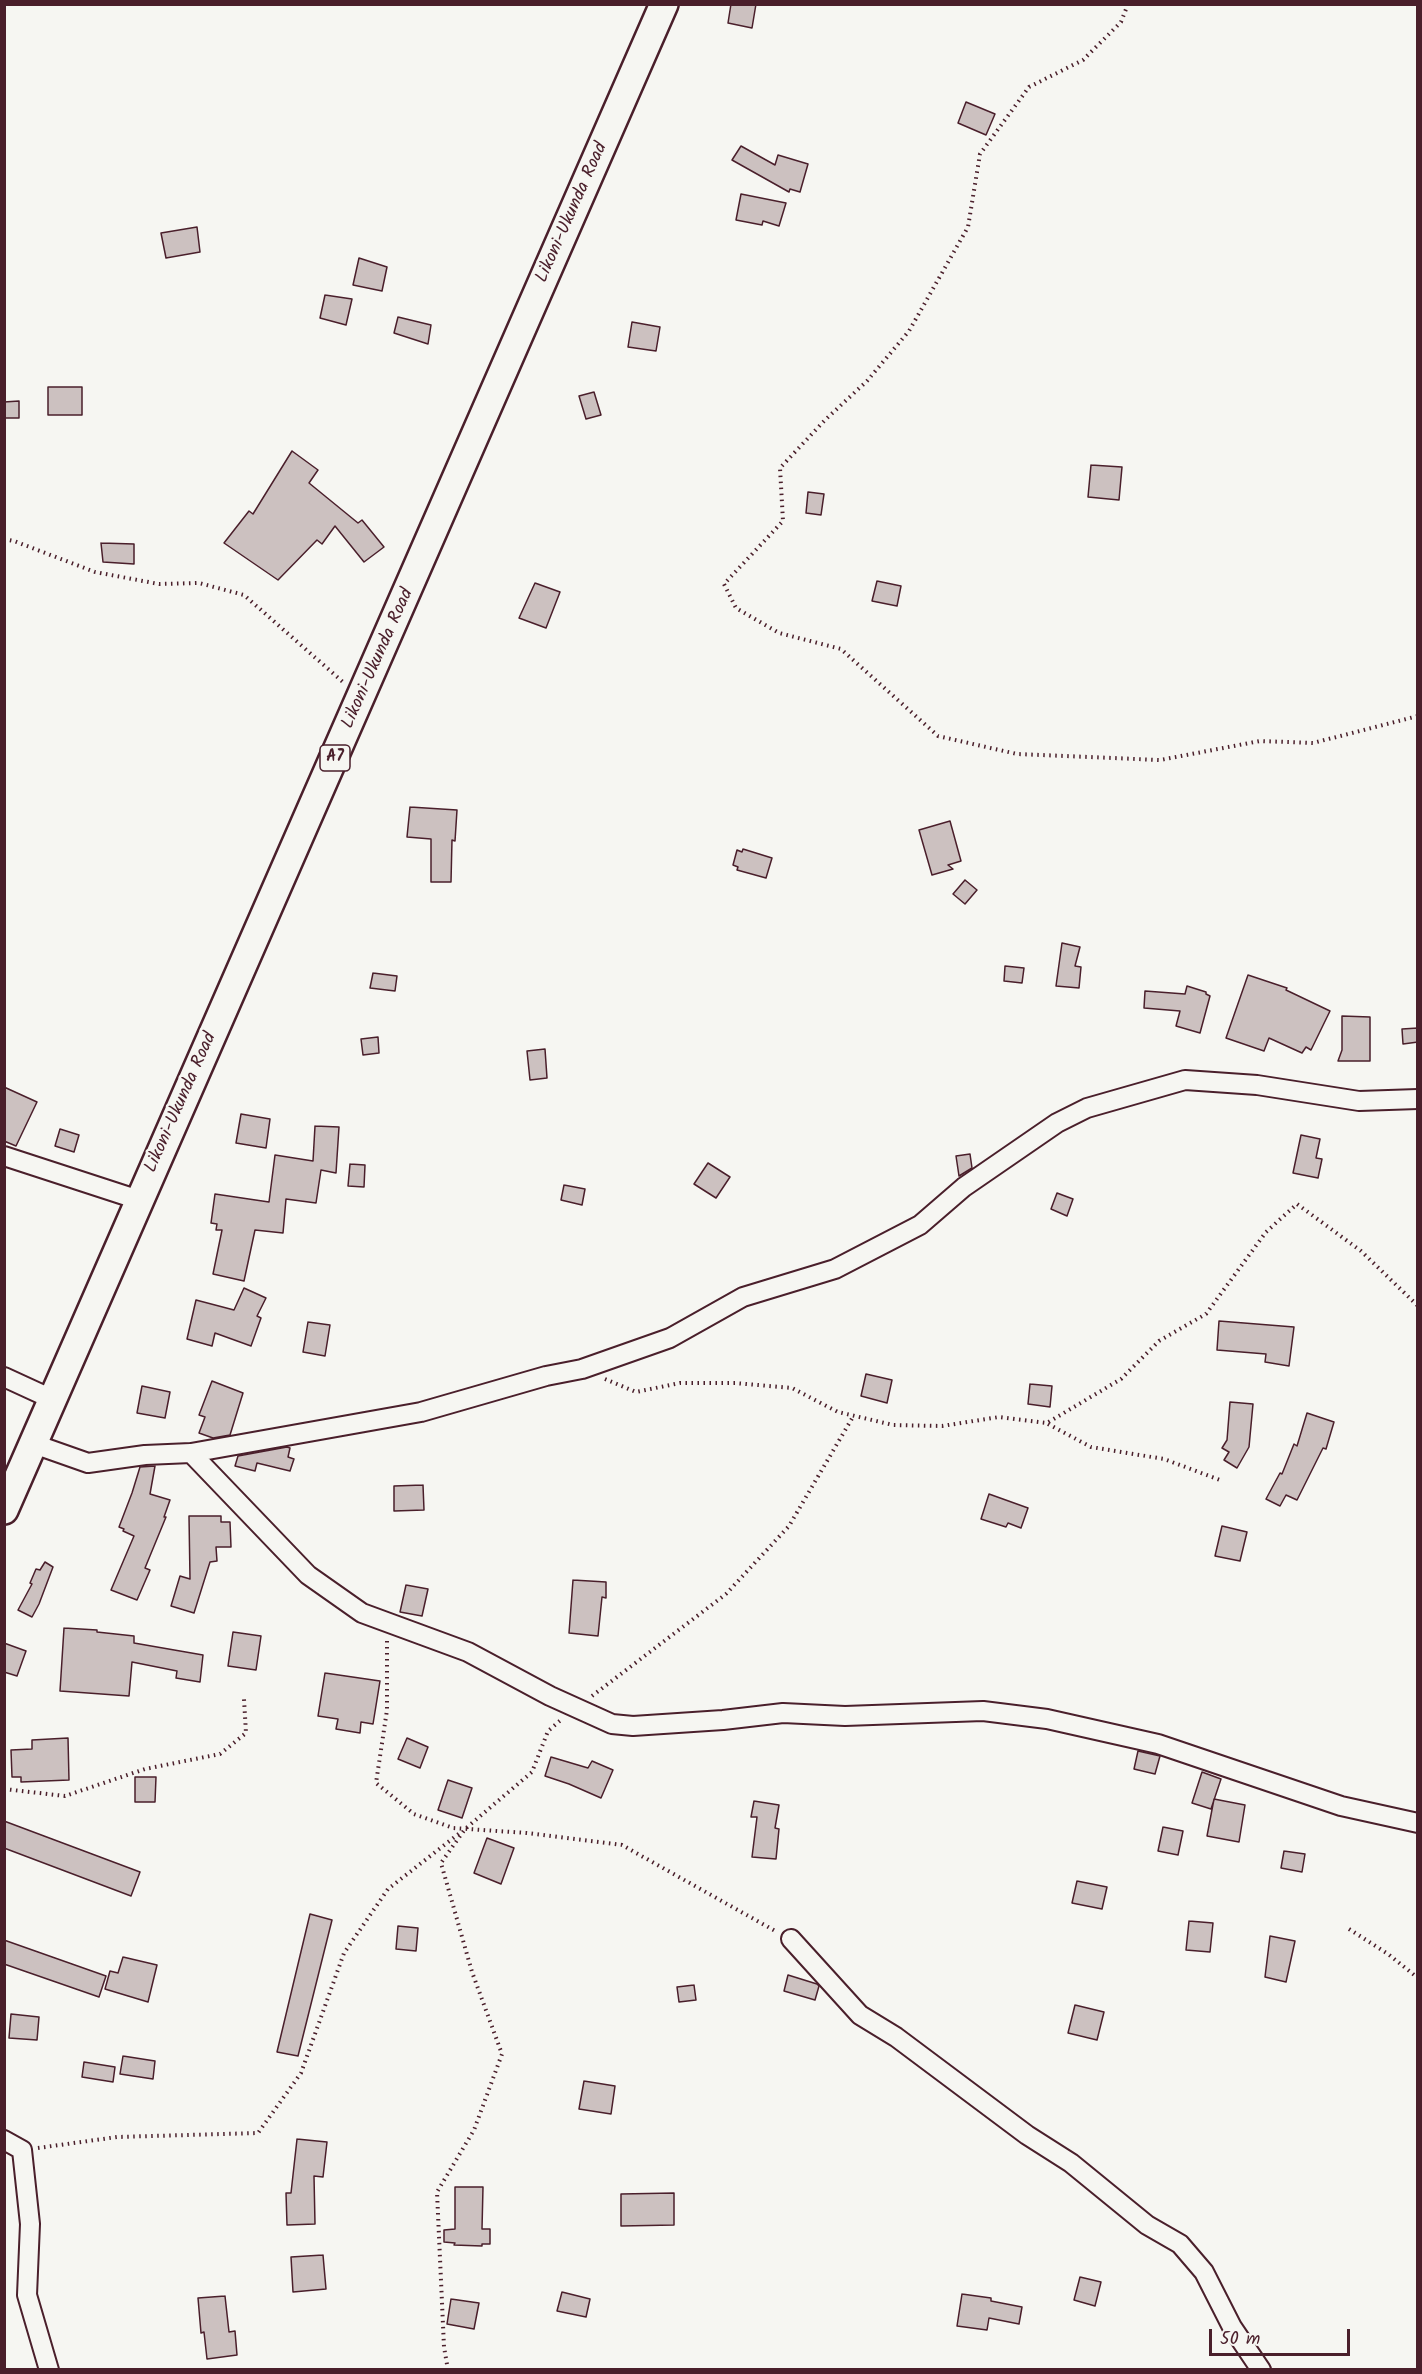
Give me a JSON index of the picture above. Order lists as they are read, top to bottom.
{
  "streets": {
    "highway": ["Likoni-Ukunda Road", "A7"]
  },
  "scale_bar": "50 m"
}
